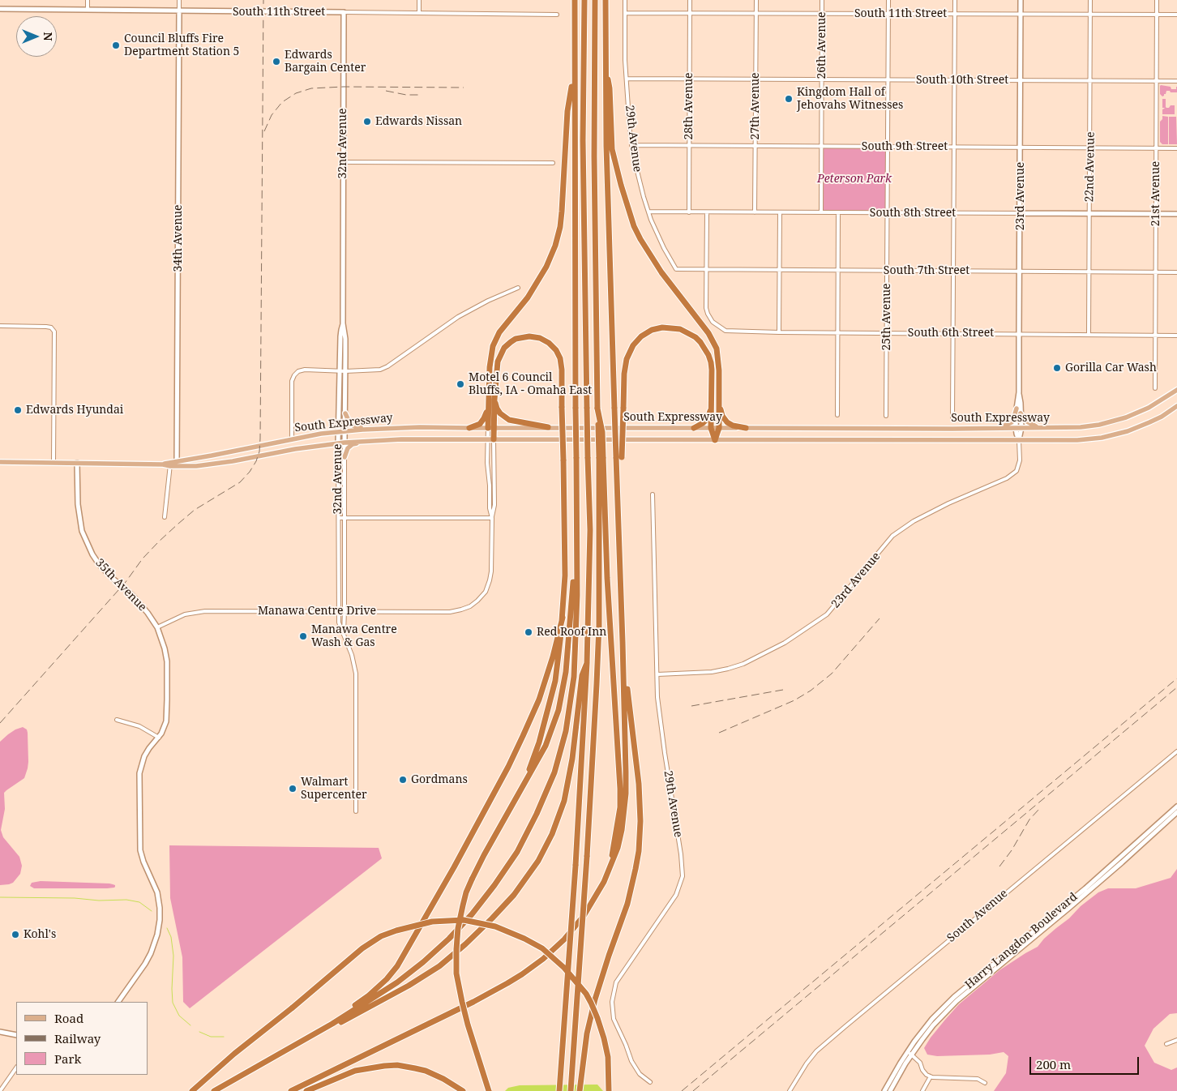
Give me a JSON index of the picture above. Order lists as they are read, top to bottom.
{
  "streets": {
    "main road": ["South Expressway"],
    "street": [
      "South 11th Street",
      "26th Avenue",
      "South 10th Street",
      "28th Avenue",
      "27th Avenue",
      "29th Avenue",
      "32nd Avenue",
      "South 9th Street",
      "22nd Avenue",
      "21st Avenue",
      "23rd Avenue",
      "South 8th Street",
      "34th Avenue",
      "South 7th Street",
      "25th Avenue",
      "South 6th Street",
      "35th Avenue",
      "Manawa Centre Drive",
      "South Avenue",
      "Harry Langdon Boulevard"
    ]
  },
  "crossings": [
    ["South 11th Street", "26th Avenue"],
    ["South 11th Street", "28th Avenue"],
    ["South 11th Street", "27th Avenue"],
    ["South 11th Street", "29th Avenue"],
    ["South 11th Street", "32nd Avenue"],
    ["South 11th Street", "22nd Avenue"],
    ["South 11th Street", "21st Avenue"],
    ["South 11th Street", "23rd Avenue"],
    ["South 11th Street", "34th Avenue"],
    ["South 11th Street", "25th Avenue"],
    ["26th Avenue", "South 10th Street"],
    ["26th Avenue", "South 9th Street"],
    ["26th Avenue", "South 8th Street"],
    ["South 10th Street", "28th Avenue"],
    ["South 10th Street", "27th Avenue"],
    ["South 10th Street", "29th Avenue"],
    ["South 10th Street", "22nd Avenue"],
    ["South 10th Street", "21st Avenue"],
    ["South 10th Street", "23rd Avenue"],
    ["South 10th Street", "25th Avenue"],
    ["28th Avenue", "South 9th Street"],
    ["28th Avenue", "South 8th Street"],
    ["27th Avenue", "South 9th Street"],
    ["27th Avenue", "South 8th Street"],
    ["29th Avenue", "South 9th Street"],
    ["29th Avenue", "23rd Avenue"],
    ["29th Avenue", "South 8th Street"],
    ["29th Avenue", "South 7th Street"],
    ["32nd Avenue", "South Expressway"],
    ["32nd Avenue", "Manawa Centre Drive"],
    ["South 9th Street", "22nd Avenue"],
    ["South 9th Street", "21st Avenue"],
    ["South 9th Street", "23rd Avenue"],
    ["South 9th Street", "25th Avenue"],
    ["22nd Avenue", "South 8th Street"],
    ["22nd Avenue", "South 7th Street"],
    ["22nd Avenue", "South 6th Street"],
    ["21st Avenue", "South 8th Street"],
    ["21st Avenue", "South 7th Street"],
    ["21st Avenue", "South 6th Street"],
    ["23rd Avenue", "South 8th Street"],
    ["23rd Avenue", "South 7th Street"],
    ["23rd Avenue", "South 6th Street"],
    ["23rd Avenue", "South Expressway"],
    ["South 8th Street", "25th Avenue"],
    ["34th Avenue", "South Expressway"],
    ["South 7th Street", "25th Avenue"],
    ["South 7th Street", "South 6th Street"],
    ["25th Avenue", "South 6th Street"],
    ["South Expressway", "35th Avenue"],
    ["35th Avenue", "Manawa Centre Drive"]
  ],
  "parks": ["Peterson Park"],
  "places": [
    "Council Bluffs Fire Department Station 5",
    "Edwards Bargain Center",
    "Kingdom Hall of Jehovahs Witnesses",
    "Edwards Nissan",
    "Gorilla Car Wash",
    "Motel 6 Council Bluffs, IA - Omaha East",
    "Edwards Hyundai",
    "Red Roof Inn",
    "Manawa Centre Wash & Gas",
    "Gordmans",
    "Walmart Supercenter",
    "Kohl's"
  ],
  "legend": ["Road", "Railway", "Park"],
  "scale_bar": "200 m",
  "north": "right"
}
